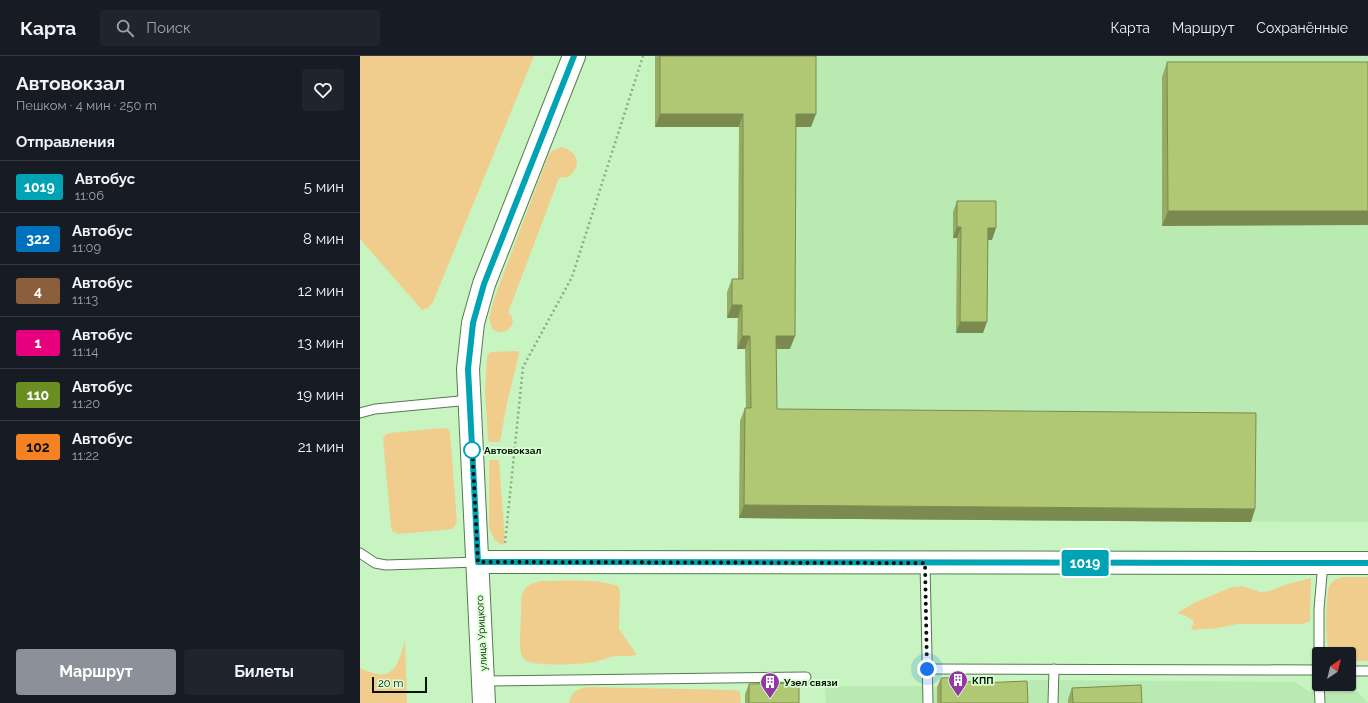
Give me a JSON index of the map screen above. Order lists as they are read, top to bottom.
{
  "streets": {
    "main road": ["улица Урицкого"]
  },
  "places": {
    "other": ["Автовокзал"],
    "building": ["КПП", "Узел связи"]
  },
  "lines": ["bus line 1019"],
  "scale_bar": "20 m",
  "north": "top right",
  "page": {
    "header": "Карта",
    "search": "Поиск",
    "nav": ["Карта", "Маршрут", "Сохранённые"],
    "heading": [
      ["Автовокзал", "Пешком · 4 мин · 250 m"],
      "Отправления"
    ],
    "on_map": "1019",
    "list": [
      {
        "mark": "1019",
        "name": "Автобус",
        "note": "11:06",
        "value": "5 мин"
      },
      {
        "mark": "322",
        "name": "Автобус",
        "note": "11:09",
        "value": "8 мин"
      },
      {
        "mark": "4",
        "name": "Автобус",
        "note": "11:13",
        "value": "12 мин"
      },
      {
        "mark": "1",
        "name": "Автобус",
        "note": "11:14",
        "value": "13 мин"
      },
      {
        "mark": "110",
        "name": "Автобус",
        "note": "11:20",
        "value": "19 мин"
      },
      {
        "mark": "102",
        "name": "Автобус",
        "note": "11:22",
        "value": "21 мин"
      }
    ],
    "buttons": ["Маршрут", "Билеты"],
    "scale": "20 m"
  }
}
